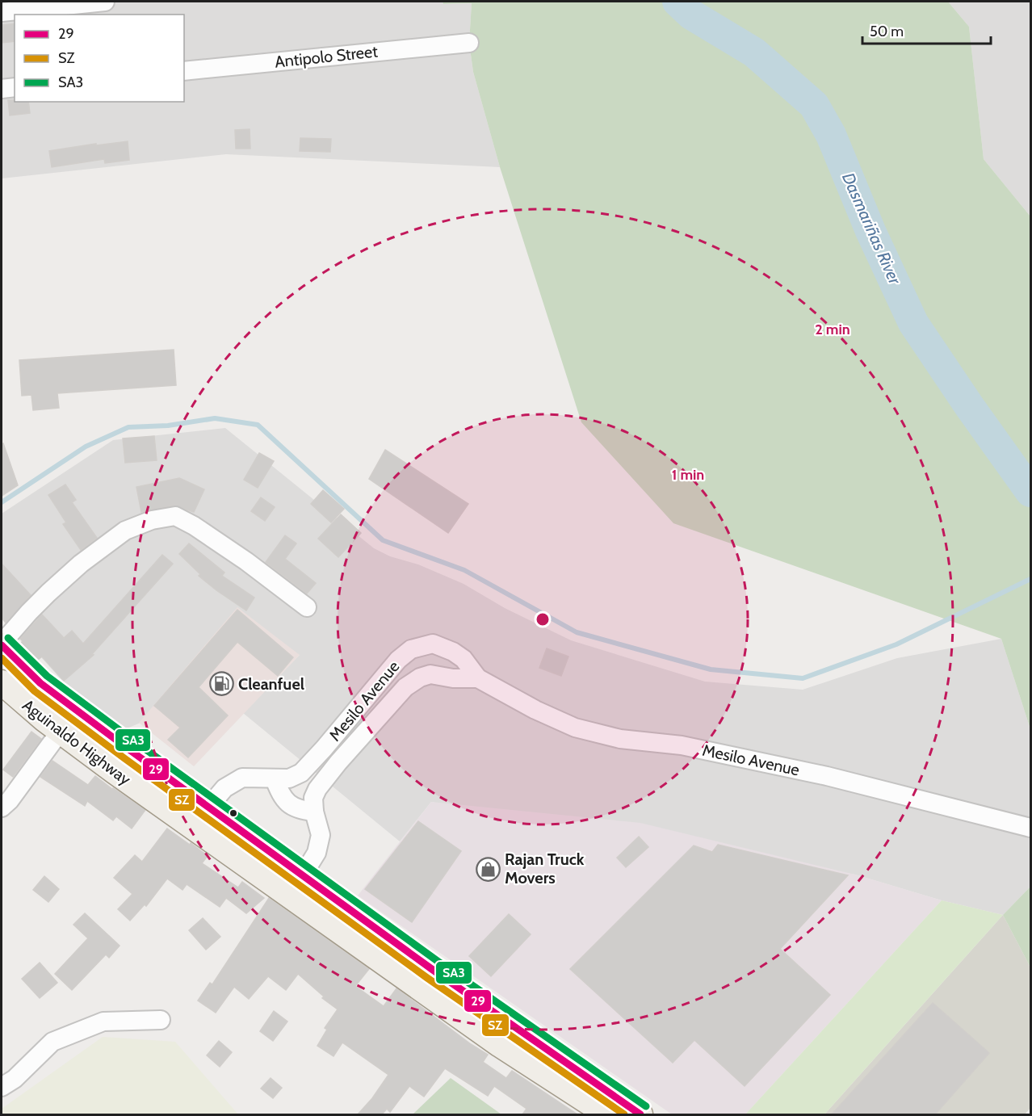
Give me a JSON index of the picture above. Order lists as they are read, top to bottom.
{
  "streets": {
    "main road": ["Aguinaldo Highway"],
    "street": ["Antipolo Street", "Mesilo Avenue"]
  },
  "crossings": [
    ["Mesilo Avenue", "Aguinaldo Highway"]
  ],
  "water": ["Dasmariñas River"],
  "places": {
    "fuel station": ["Cleanfuel"],
    "shop": ["Rajan Truck Movers"]
  },
  "lines": ["transit line SA3", "transit line 29", "transit line SZ"],
  "legend": ["29", "SZ", "SA3"],
  "scale_bar": "50 m",
  "rings": ["2 min", "1 min"]
}
